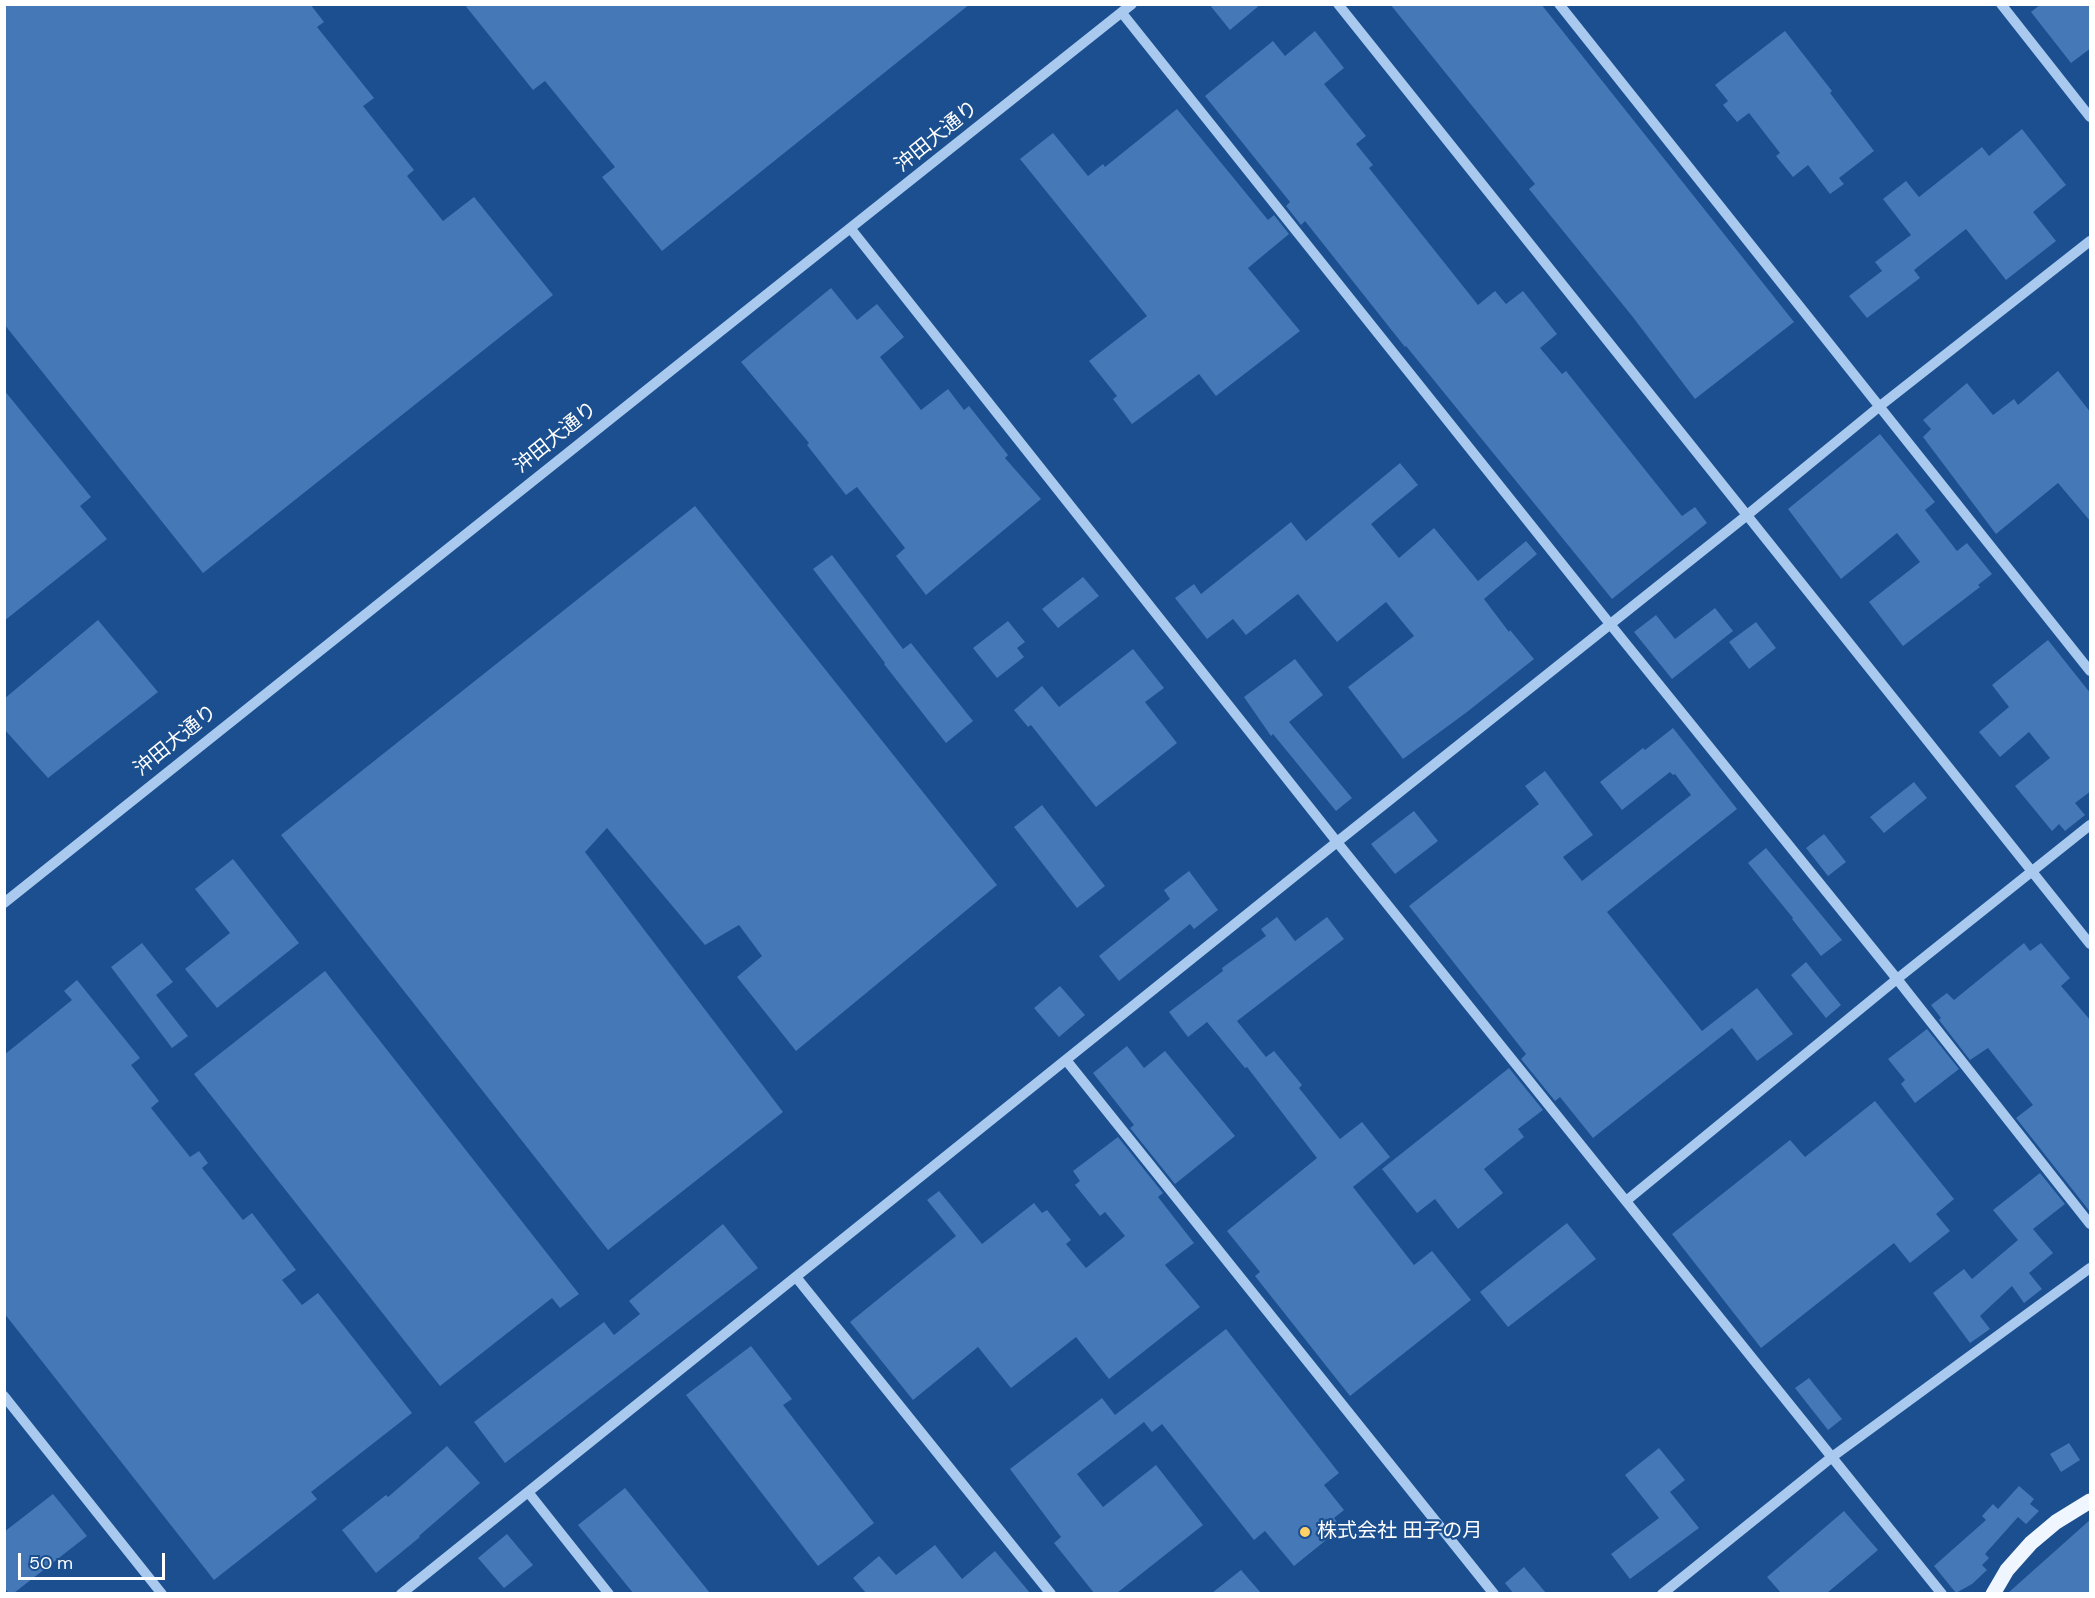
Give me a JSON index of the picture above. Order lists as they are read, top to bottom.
{
  "streets": {
    "street": ["沖田大通り"]
  },
  "places": ["株式会社 田子の月"],
  "scale_bar": "50 m"
}
